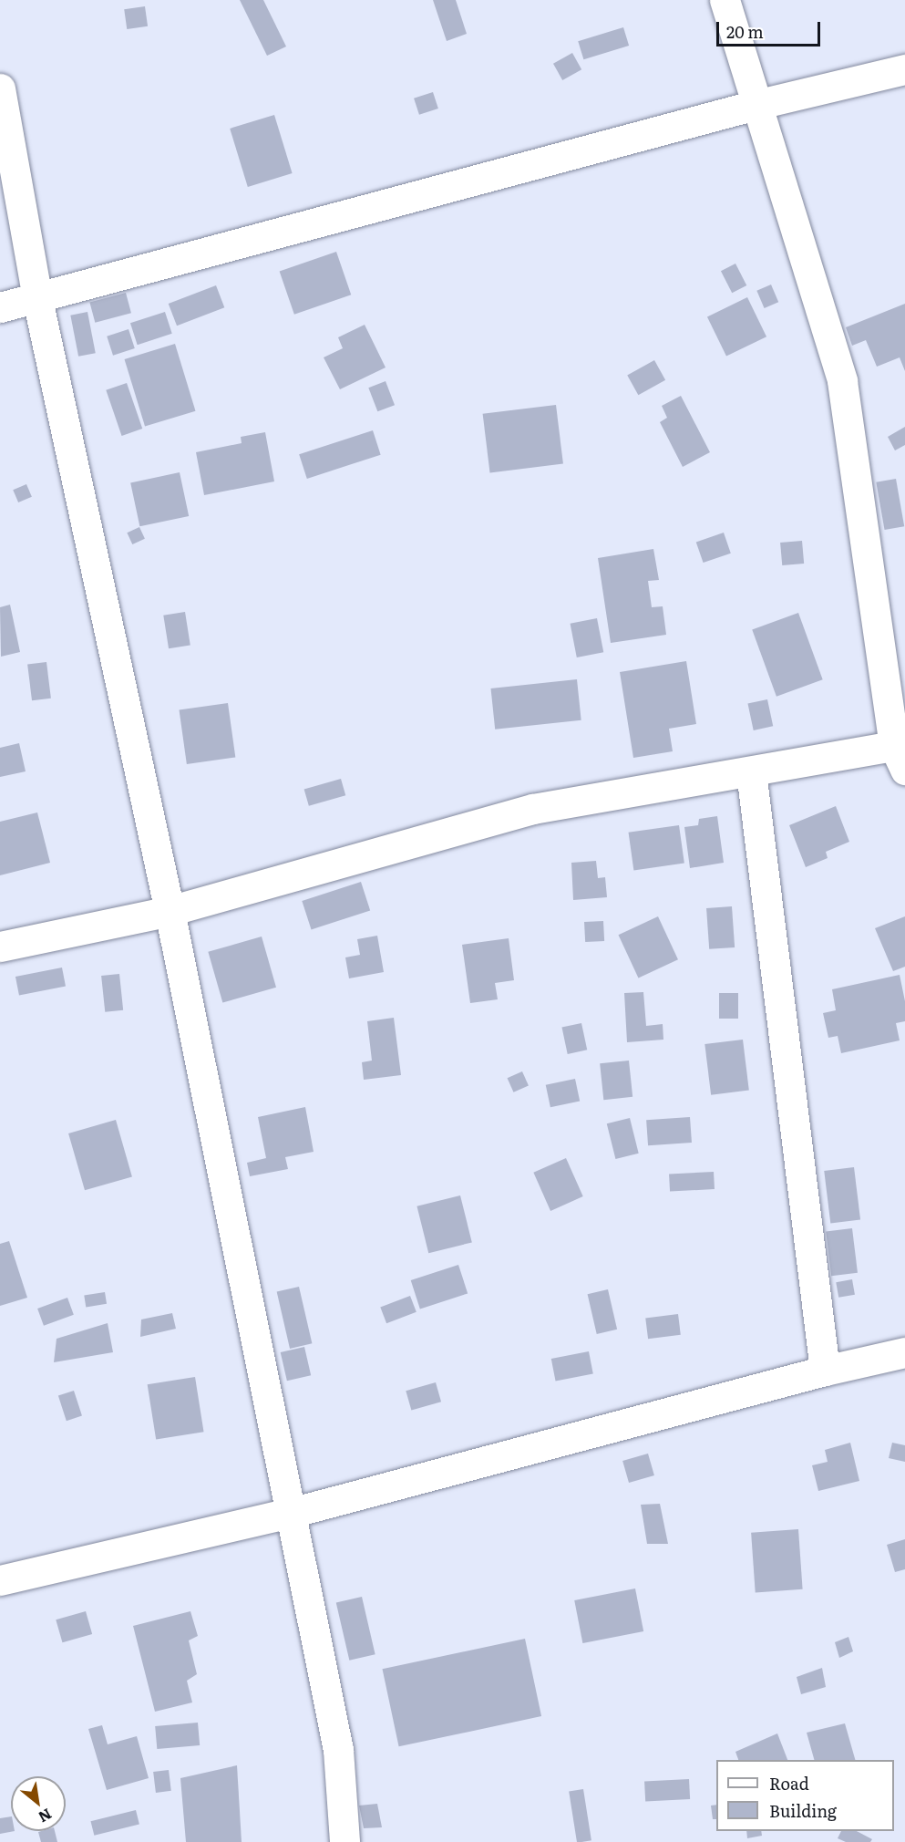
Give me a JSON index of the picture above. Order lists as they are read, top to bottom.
{
  "legend": ["Road", "Building"],
  "scale_bar": "20 m",
  "north": "bottom right"
}
